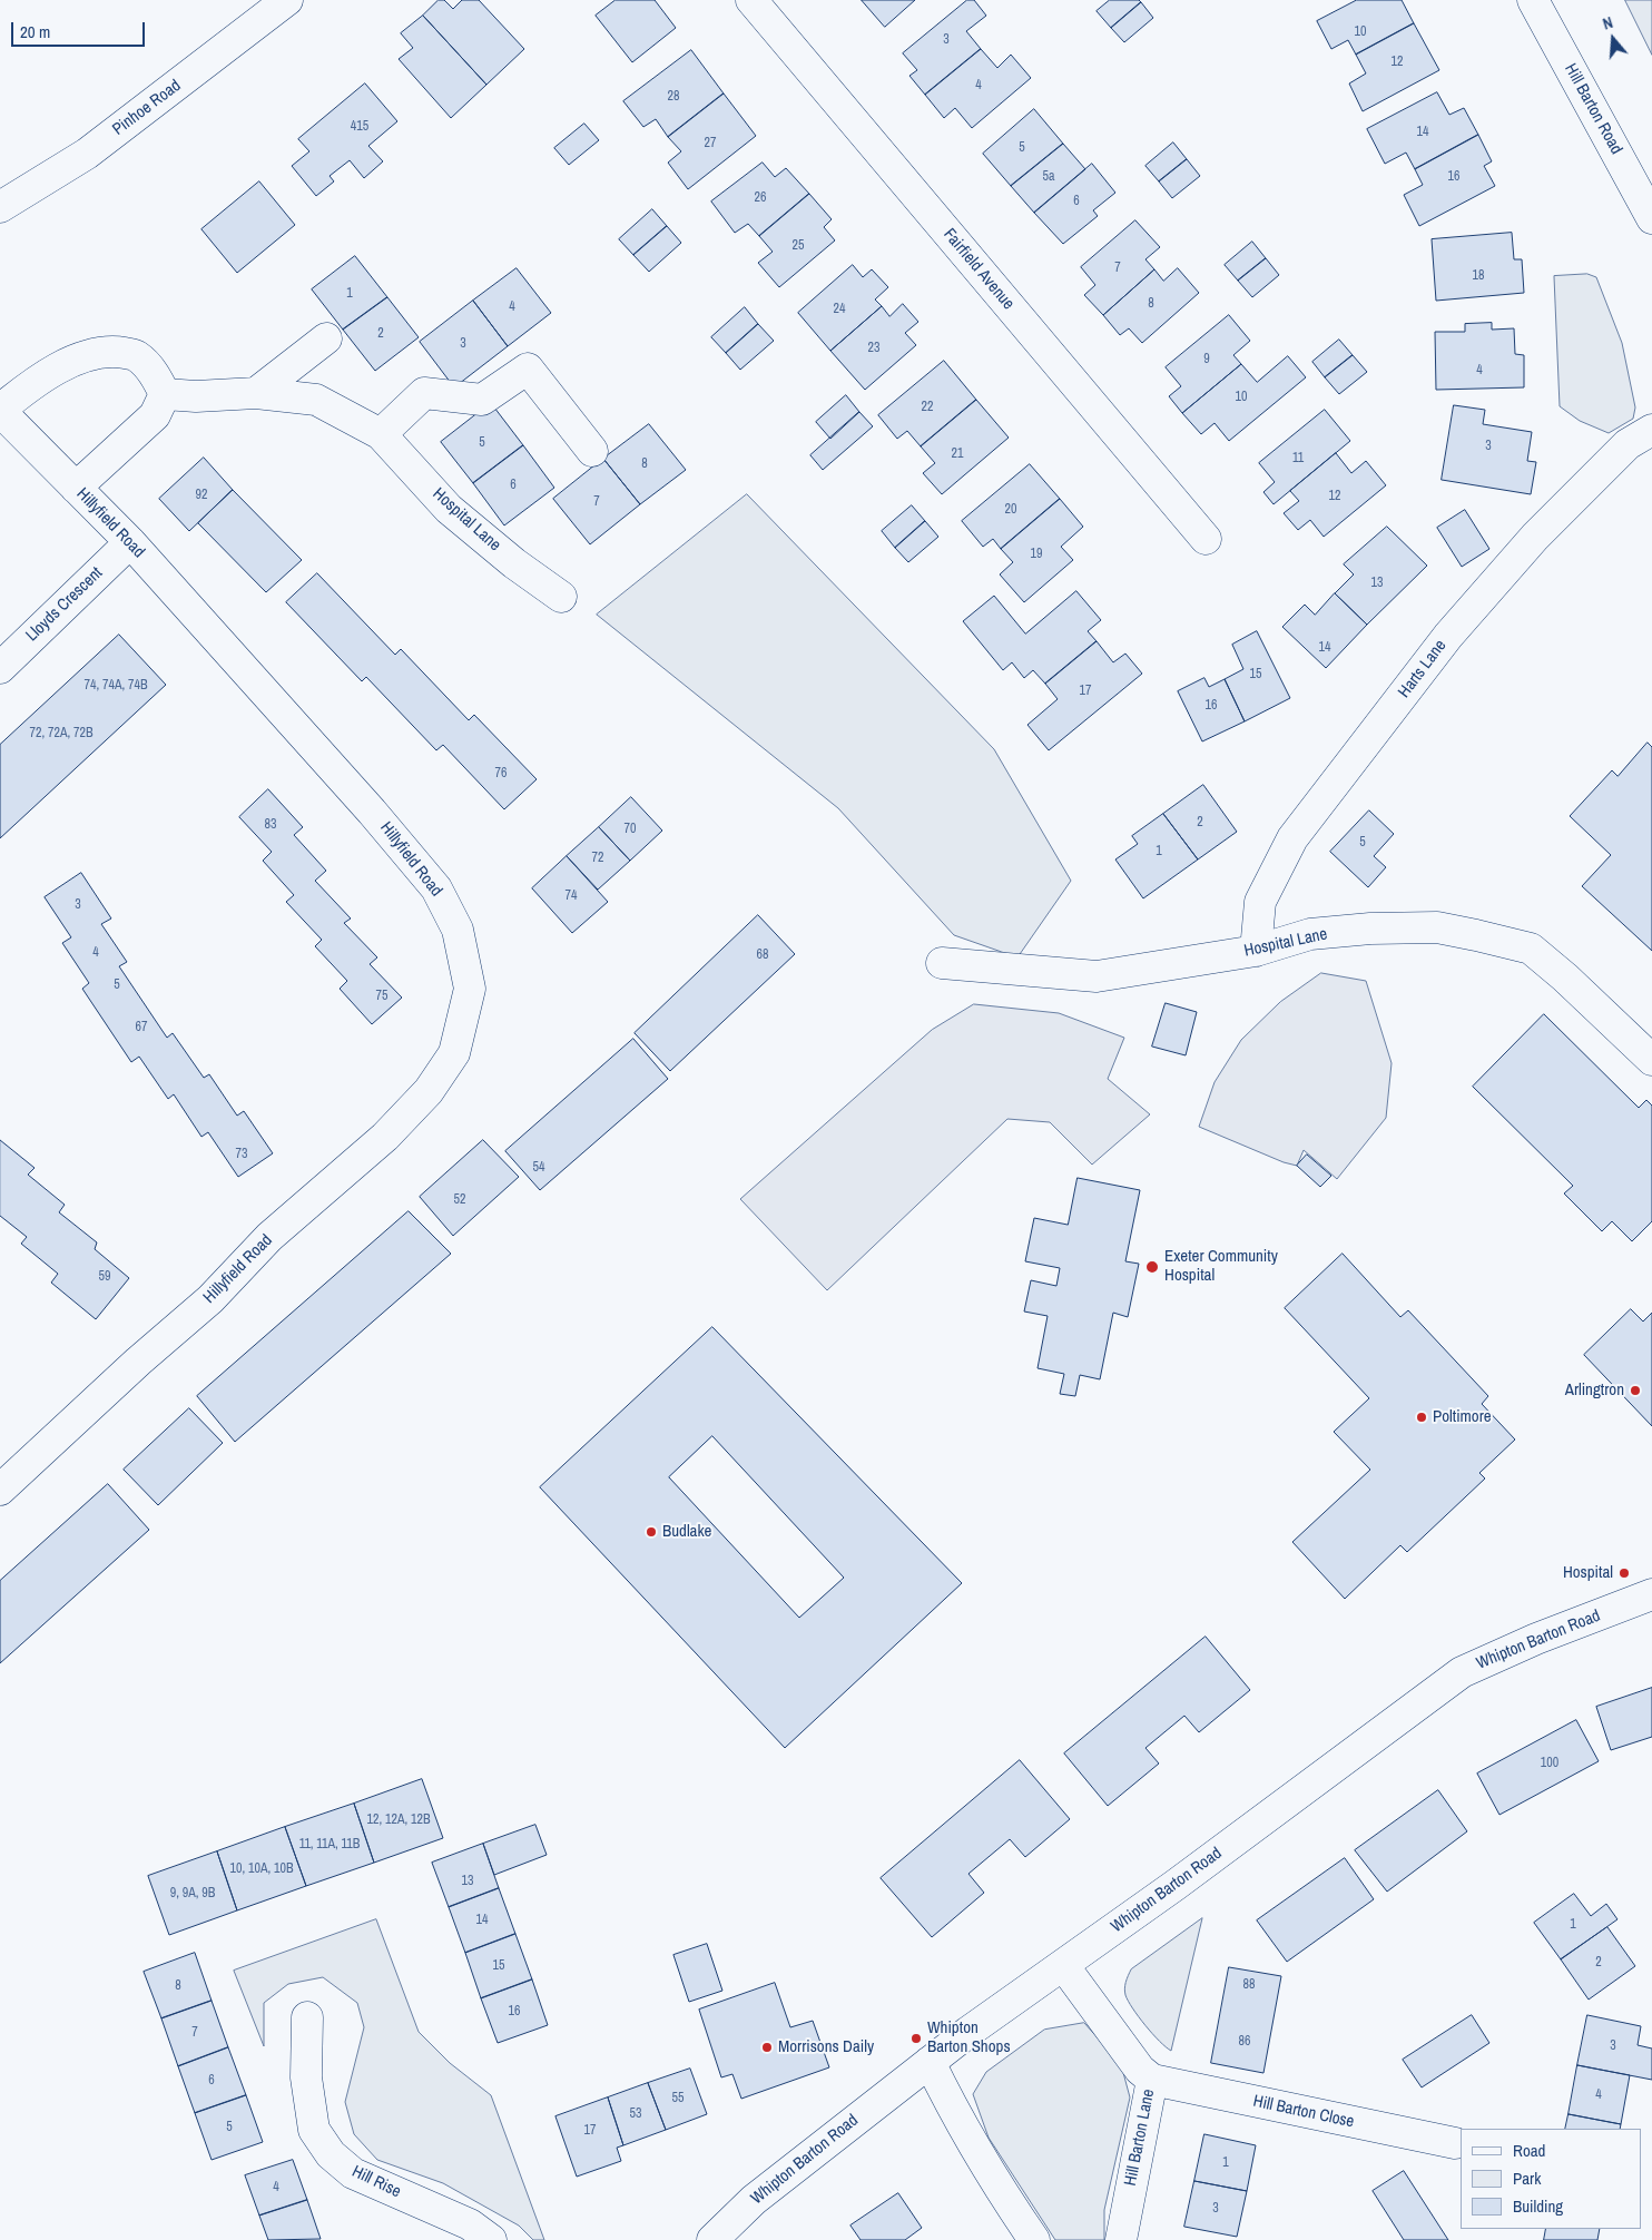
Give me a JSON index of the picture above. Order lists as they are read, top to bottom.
{
  "streets": {
    "street": [
      "Pinhoe Road",
      "Hill Barton Road",
      "Fairfield Avenue",
      "Hospital Lane",
      "Hillyfield Road",
      "Lloyds Crescent",
      "Harts Lane",
      "Whipton Barton Road",
      "Hill Barton Close",
      "Hill Barton Lane",
      "Hill Rise"
    ]
  },
  "crossings": [
    ["Hospital Lane", "Harts Lane"],
    ["Hillyfield Road", "Lloyds Crescent"],
    ["Whipton Barton Road", "Hill Barton Lane"],
    ["Hill Barton Close", "Hill Barton Lane"]
  ],
  "places": [
    "Exeter Community Hospital",
    "Arlingtron",
    "Poltimore",
    "Budlake",
    "Hospital",
    "Whipton Barton Shops",
    "Morrisons Daily"
  ],
  "house_numbers": [
    "10",
    "3",
    "12",
    "4",
    "28",
    "415",
    "14",
    "27",
    "5",
    "5a",
    "16",
    "26",
    "6",
    "25",
    "7",
    "18",
    "1",
    "8",
    "4",
    "24",
    "2",
    "3",
    "23",
    "9",
    "4",
    "10",
    "22",
    "5",
    "3",
    "21",
    "11",
    "8",
    "6",
    "92",
    "12",
    "7",
    "20",
    "19",
    "13",
    "14",
    "15",
    "74, 74A, 74B",
    "17",
    "16",
    "72, 72A, 72B",
    "76",
    "2",
    "83",
    "70",
    "5",
    "1",
    "72",
    "74",
    "3",
    "4",
    "68",
    "5",
    "75",
    "67",
    "73",
    "54",
    "52",
    "59",
    "100",
    "12, 12A, 12B",
    "11, 11A, 11B",
    "10, 10A, 10B",
    "13",
    "9, 9A, 9B",
    "14",
    "1",
    "2",
    "15",
    "88",
    "8",
    "16",
    "7",
    "86",
    "3",
    "6",
    "4",
    "55",
    "53",
    "5",
    "17",
    "1",
    "4",
    "3"
  ],
  "legend": ["Road", "Park", "Building"],
  "scale_bar": "20 m",
  "north": "top"
}
